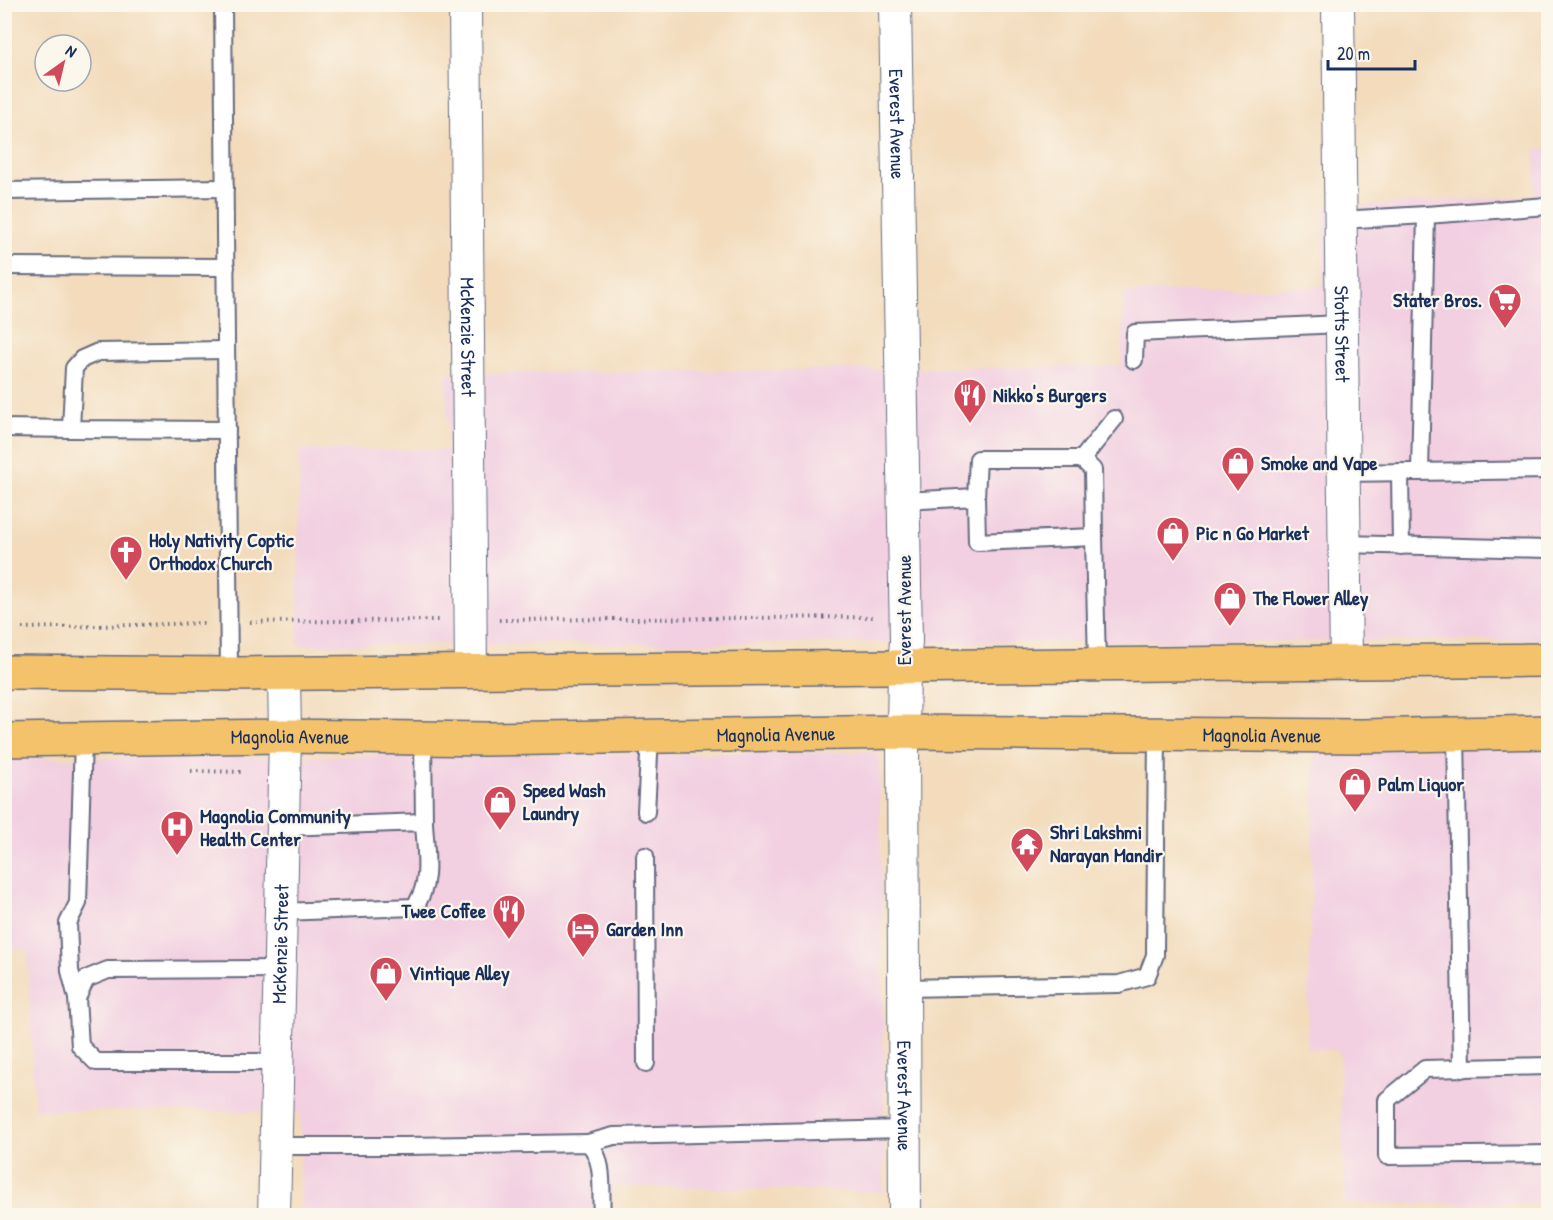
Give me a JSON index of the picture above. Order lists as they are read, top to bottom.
{
  "streets": {
    "main road": ["Magnolia Avenue"],
    "street": ["Everest Avenue", "Stotts Street", "McKenzie Street"]
  },
  "crossings": [
    ["Everest Avenue", "Magnolia Avenue"],
    ["McKenzie Street", "Magnolia Avenue"]
  ],
  "places": {
    "supermarket": ["Stater Bros."],
    "restaurant": ["Nikko's Burgers", "Twee Coffee"],
    "shop": [
      "Smoke and Vape",
      "Pic n Go Market",
      "The Flower Alley",
      "Palm Liquor",
      "Speed Wash Laundry",
      "Vintique Alley"
    ],
    "church": ["Holy Nativity Coptic Orthodox Church"],
    "hospital": ["Magnolia Community Health Center"],
    "temple": ["Shri Lakshmi Narayan Mandir"],
    "hotel": ["Garden Inn"]
  },
  "scale_bar": "20 m",
  "north": "top right"
}
